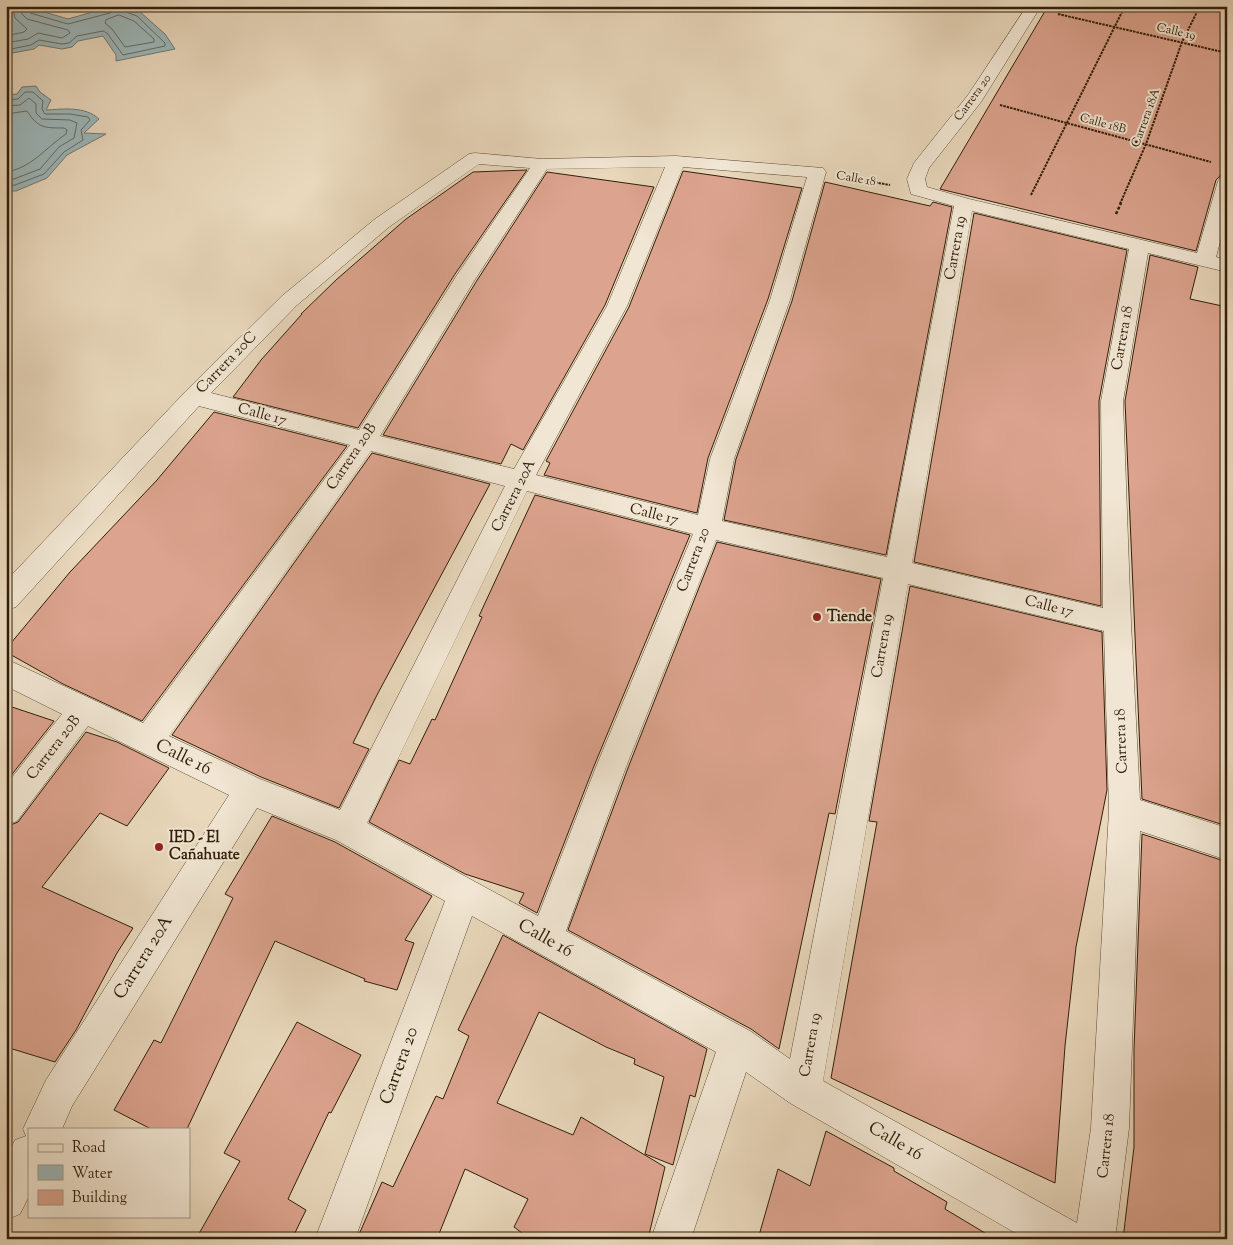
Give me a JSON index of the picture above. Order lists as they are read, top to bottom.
{
  "streets": {
    "street": [
      "Carrera 20",
      "Calle 18",
      "Carrera 19",
      "Carrera 18",
      "Carrera 20C",
      "Calle 17",
      "Carrera 20B",
      "Carrera 20A",
      "Calle 16"
    ],
    "path": ["Calle 19", "Carrera 18A", "Calle 18B"]
  },
  "crossings": [
    ["Calle 19", "Carrera 20"],
    ["Calle 19", "Carrera 18A"],
    ["Carrera 20", "Calle 18B"],
    ["Carrera 20", "Calle 18"],
    ["Carrera 20", "Calle 17"],
    ["Carrera 20", "Calle 16"],
    ["Carrera 18A", "Calle 18B"],
    ["Calle 18", "Carrera 20C"],
    ["Calle 18", "Carrera 20B"],
    ["Calle 18", "Carrera 20A"],
    ["Carrera 19", "Calle 17"],
    ["Carrera 19", "Calle 16"],
    ["Carrera 18", "Calle 17"],
    ["Carrera 20C", "Calle 17"],
    ["Calle 17", "Carrera 20B"],
    ["Calle 17", "Carrera 20A"],
    ["Carrera 20B", "Calle 16"],
    ["Carrera 20A", "Calle 16"]
  ],
  "places": ["Tiende", "IED - El Cañahuate"],
  "legend": ["Road", "Water", "Building"]
}
